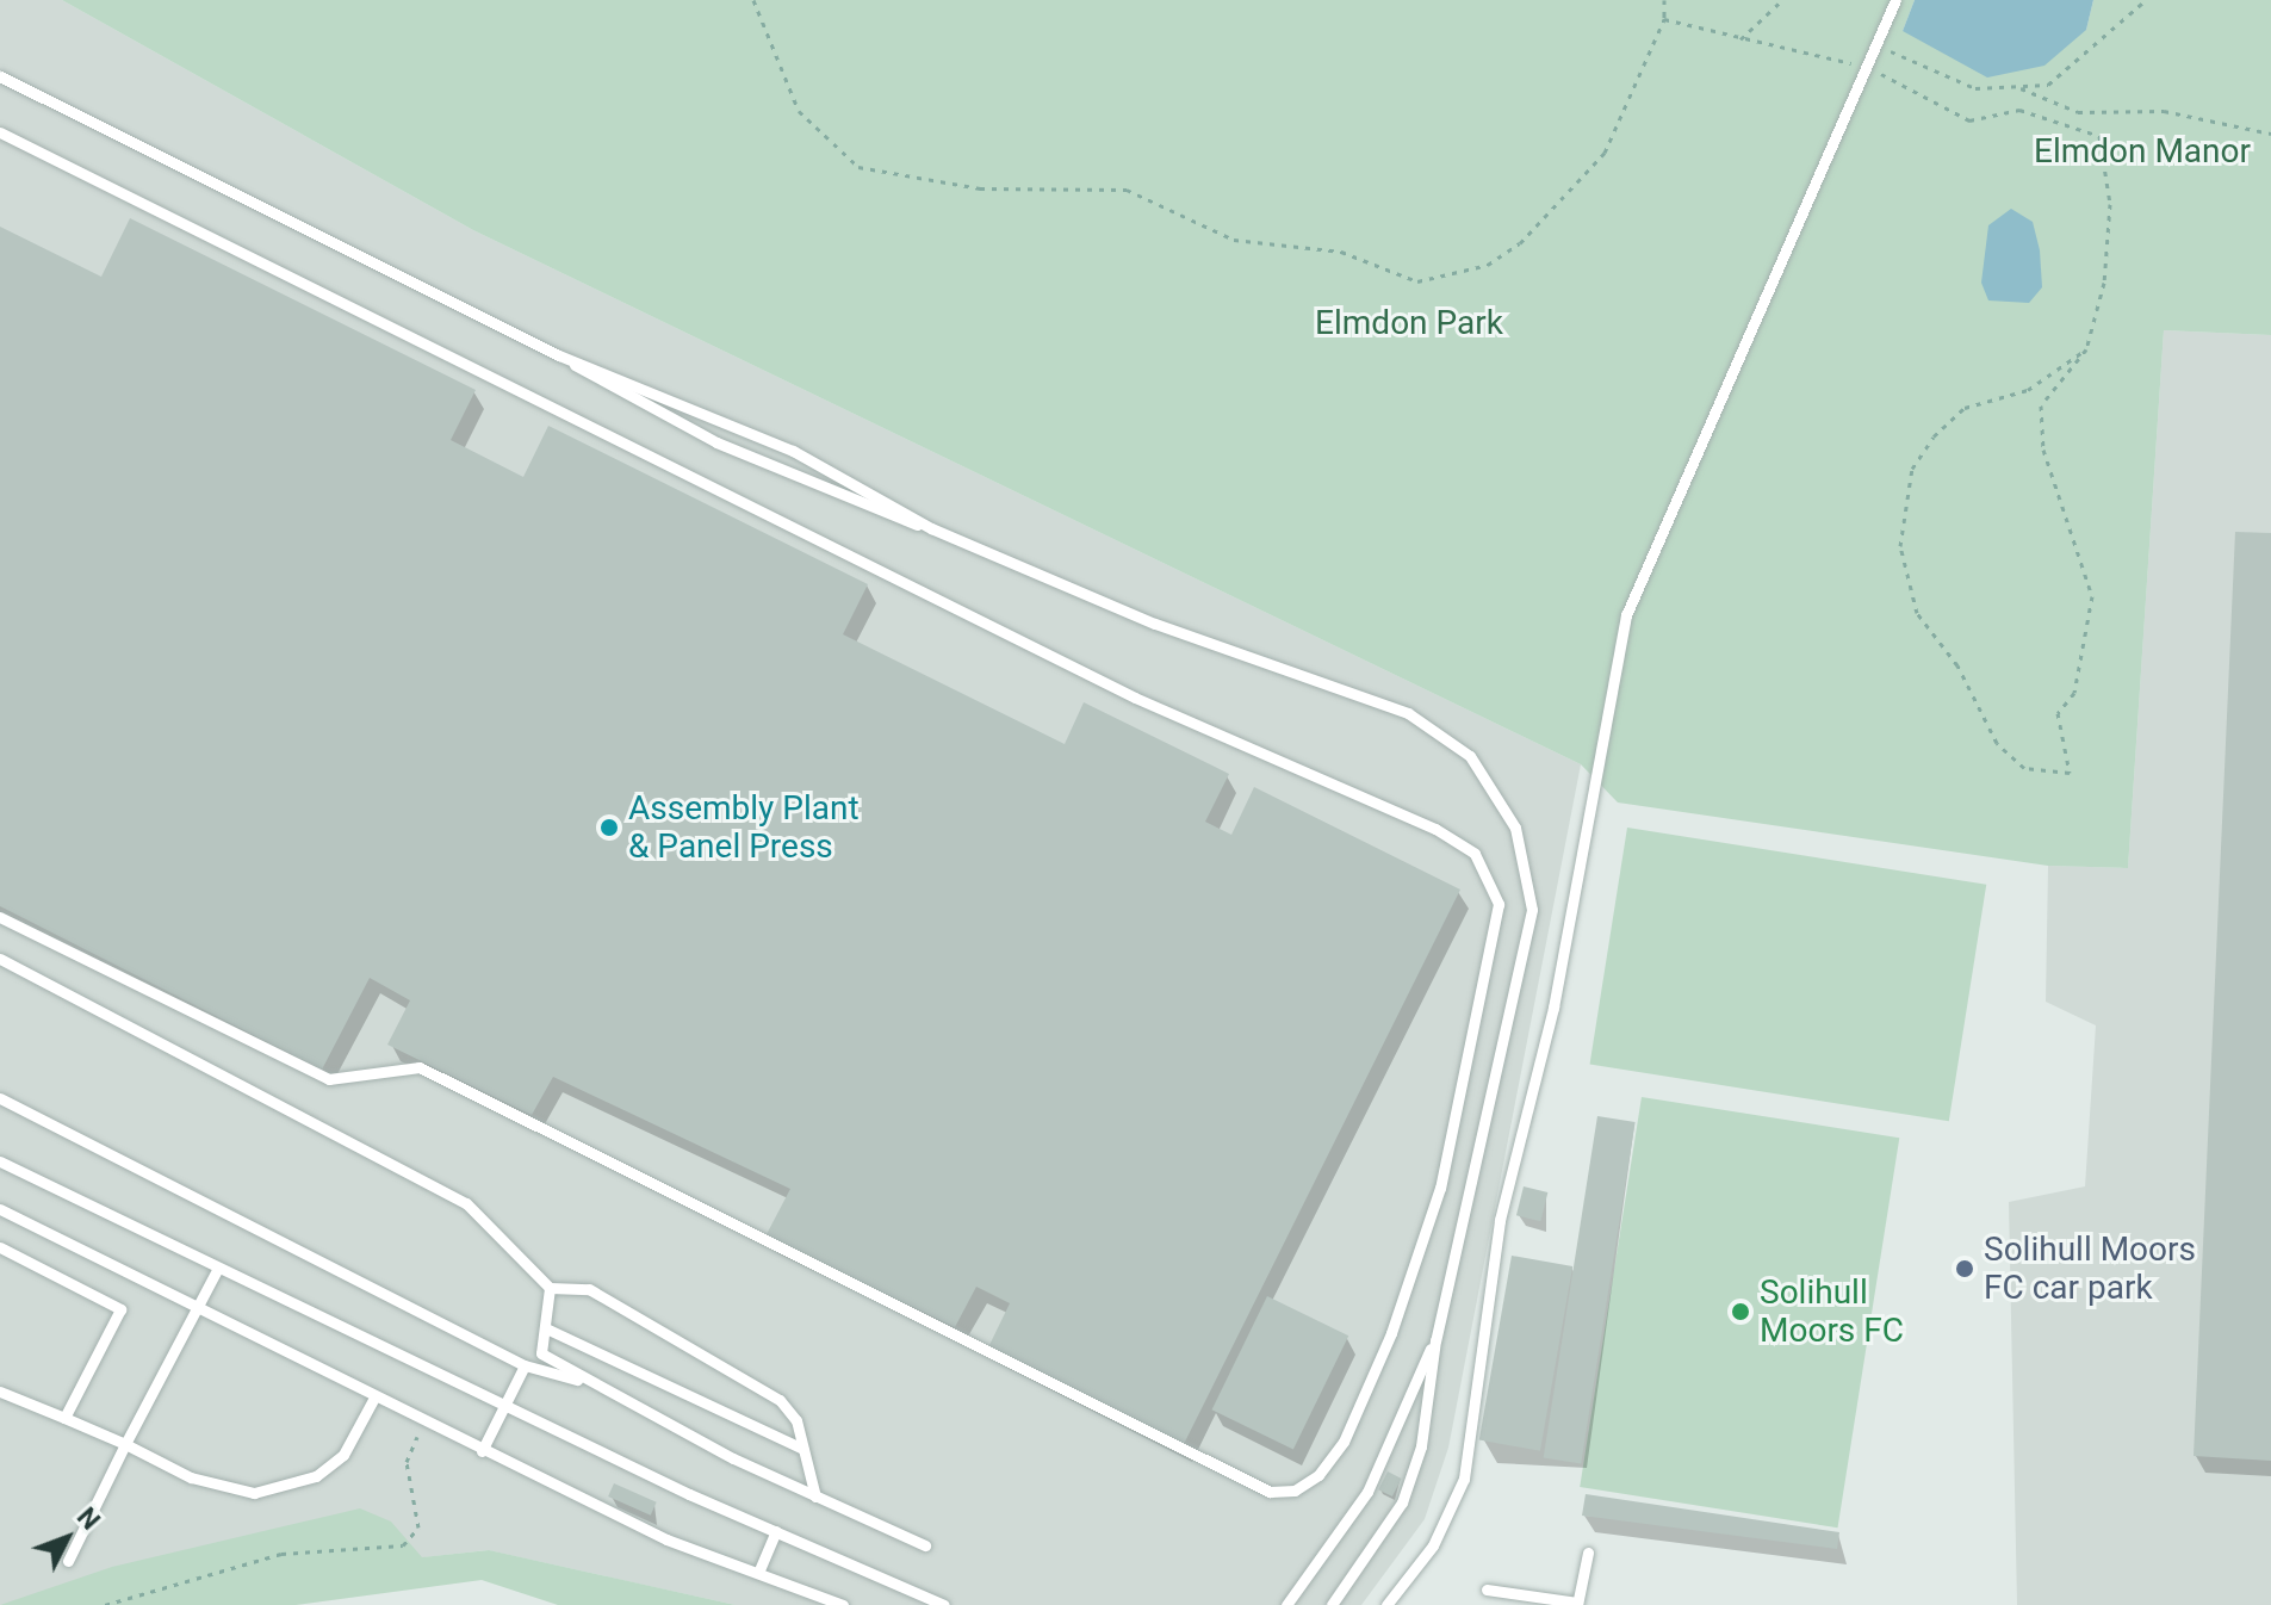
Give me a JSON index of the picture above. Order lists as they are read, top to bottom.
{
  "parks": ["Elmdon Manor", "Elmdon Park"],
  "places": ["Assembly Plant & Panel Press", "Solihull Moors FC car park", "Solihull Moors FC"],
  "north": "top right"
}
